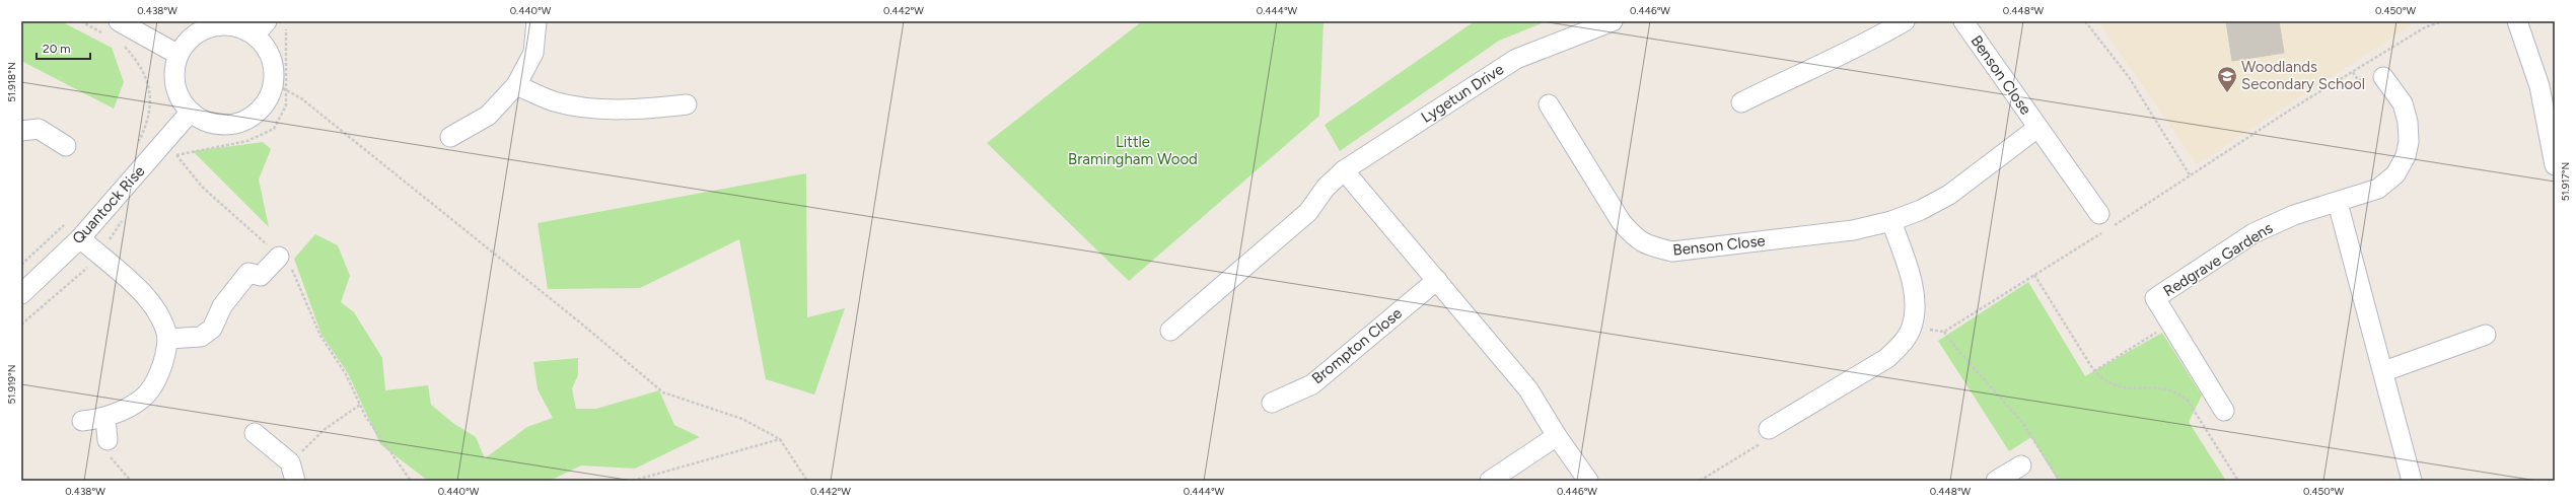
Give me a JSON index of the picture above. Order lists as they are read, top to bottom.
{
  "streets": {
    "street": [
      "Benson Close",
      "Lygetun Drive",
      "Quantock Rise",
      "Redgrave Gardens",
      "Brompton Close"
    ]
  },
  "parks": ["Little Bramingham Wood"],
  "places": {
    "school or university": ["Woodlands Secondary School"]
  },
  "scale_bar": "20 m",
  "coordinates": [
    "0.438°W",
    "0.440°W",
    "0.442°W",
    "0.444°W",
    "0.446°W",
    "0.448°W",
    "0.450°W",
    "51.918°N",
    "51.917°N",
    "51.919°N"
  ]
}
